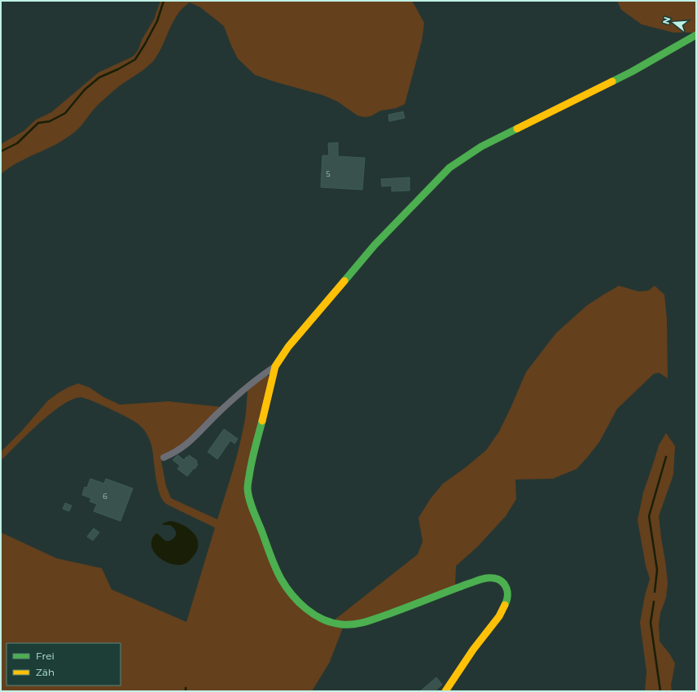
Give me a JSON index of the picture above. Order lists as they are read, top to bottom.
{
  "house_numbers": ["5", "6"],
  "legend": ["Frei", "Zäh"],
  "north": "left"
}
